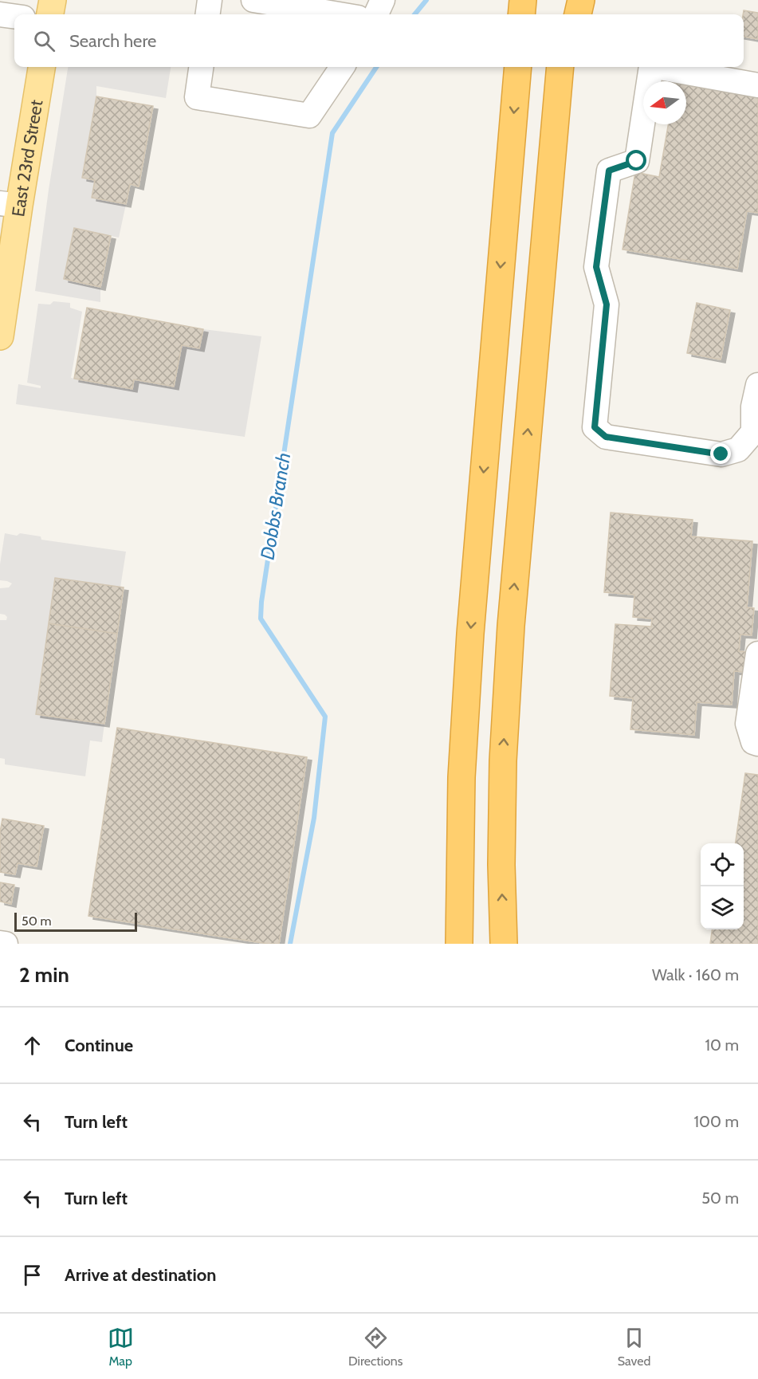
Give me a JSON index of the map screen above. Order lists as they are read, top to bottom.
{
  "streets": {
    "main road": ["East 23rd Street"]
  },
  "water": ["Dobbs Branch"],
  "scale_bar": "50 m",
  "north": "left",
  "page": {
    "search": "Search here",
    "scale": "50 m",
    "heading": ["2 min", "Walk · 160 m"],
    "list": [
      ["Continue", "10 m"],
      ["Turn left", "100 m"],
      ["Turn left", "50 m"],
      "Arrive at destination"
    ],
    "nav": ["Map", "Directions", "Saved"]
  }
}
